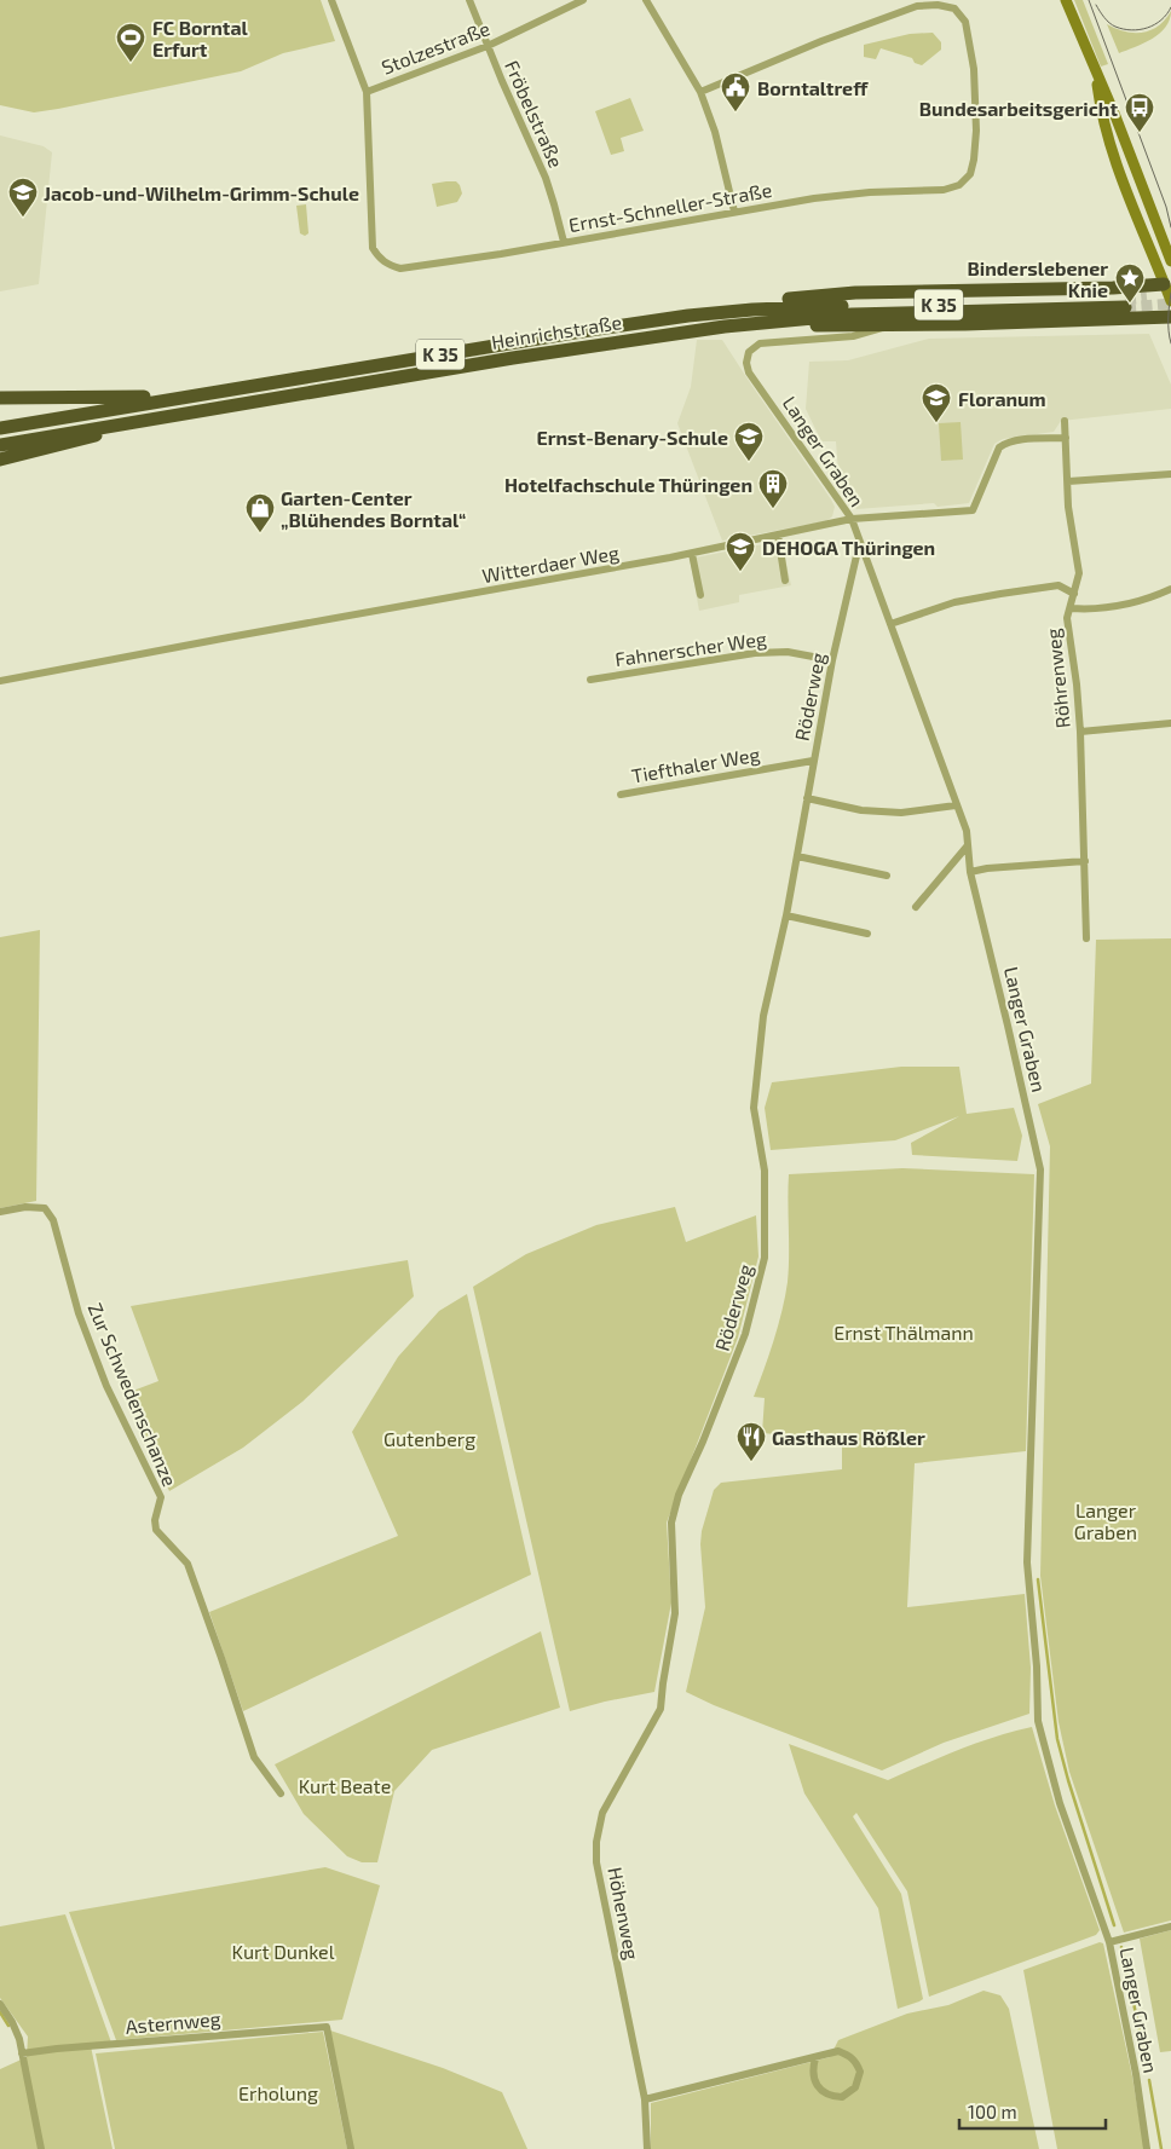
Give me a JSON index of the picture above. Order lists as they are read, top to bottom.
{
  "streets": {
    "highway": ["K 35", "Heinrichstraße"],
    "street": [
      "Stolzestraße",
      "Fröbelstraße",
      "Ernst-Schneller-Straße",
      "Langer Graben",
      "Witterdaer Weg",
      "Fahnerscher Weg",
      "Röhrenweg",
      "Röderweg",
      "Tiefthaler Weg",
      "Zur Schwedenschanze",
      "Höhenweg",
      "Asternweg"
    ]
  },
  "crossings": [
    ["Stolzestraße", "Fröbelstraße"],
    ["Stolzestraße", "Ernst-Schneller-Straße"],
    ["Fröbelstraße", "Ernst-Schneller-Straße"],
    ["K 35", "Heinrichstraße"],
    ["K 35", "Langer Graben"],
    ["Langer Graben", "Witterdaer Weg"],
    ["Langer Graben", "Röderweg"],
    ["Witterdaer Weg", "Röhrenweg"],
    ["Fahnerscher Weg", "Röderweg"],
    ["Röderweg", "Tiefthaler Weg"],
    ["Röderweg", "Höhenweg"]
  ],
  "parks": [
    "Ernst Thälmann",
    "Gutenberg",
    "Langer Graben",
    "Kurt Beate",
    "Kurt Dunkel",
    "Erholung"
  ],
  "places": {
    "sports": ["FC Borntal Erfurt"],
    "public building": ["Borntaltreff"],
    "bus stop": ["Bundesarbeitsgericht"],
    "school or university": [
      "Jacob-und-Wilhelm-Grimm-Schule",
      "Floranum",
      "Ernst-Benary-Schule",
      "DEHOGA Thüringen"
    ],
    "place": ["Binderslebener Knie"],
    "building": ["Hotelfachschule Thüringen"],
    "shop": ["Garten-Center „Blühendes Borntal“"],
    "restaurant": ["Gasthaus Rößler"]
  },
  "scale_bar": "100 m"
}
